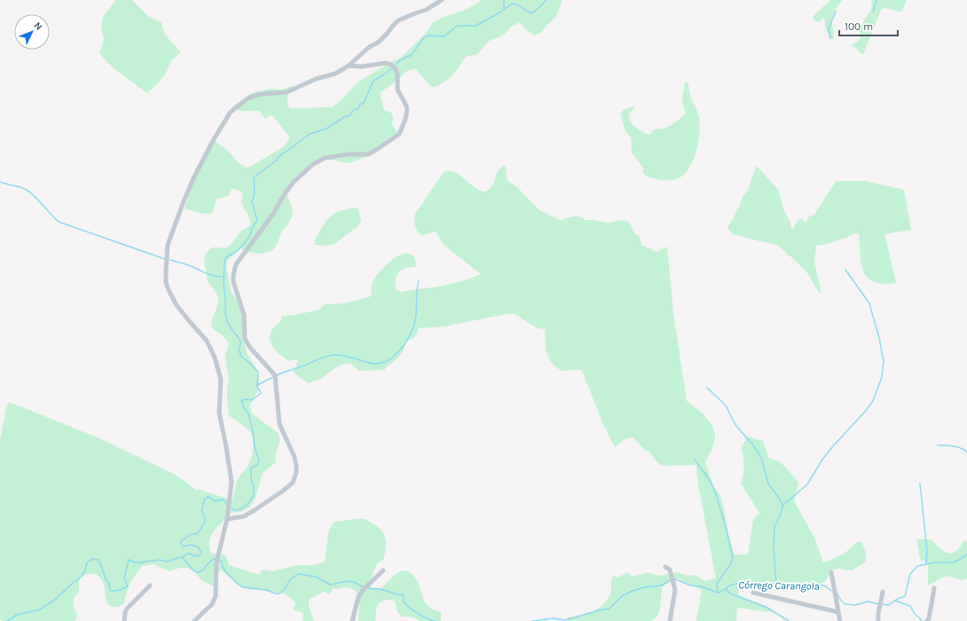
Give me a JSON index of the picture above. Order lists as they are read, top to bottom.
{
  "water": ["Córrego Carangola"],
  "scale_bar": "100 m",
  "north": "top right"
}
